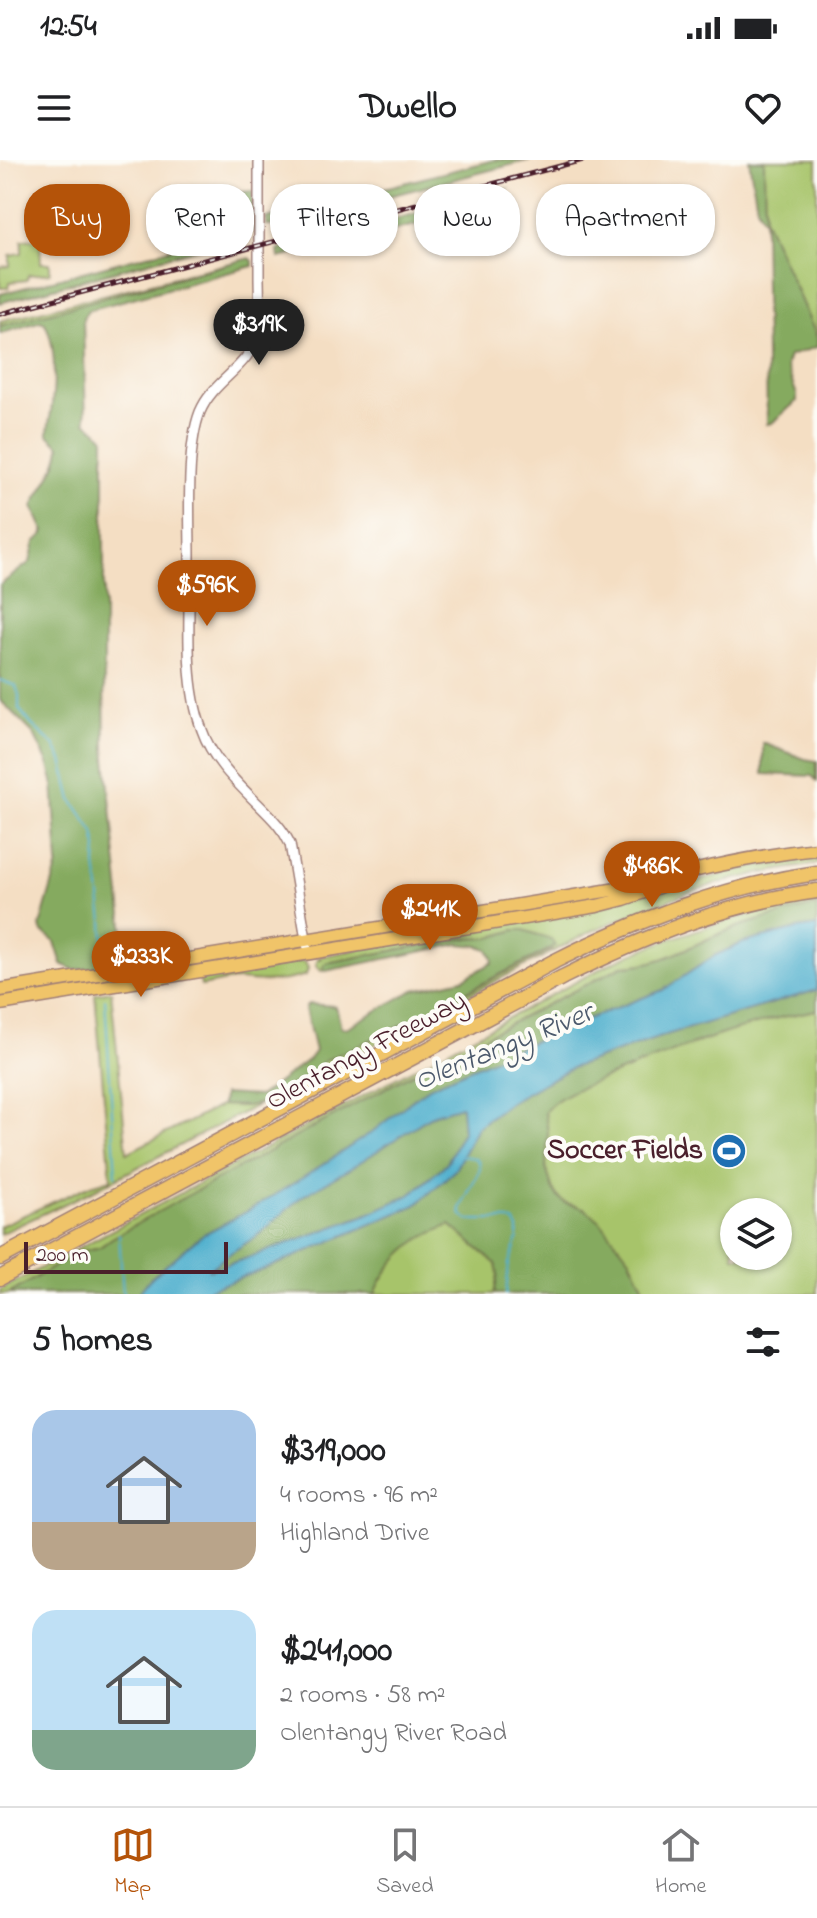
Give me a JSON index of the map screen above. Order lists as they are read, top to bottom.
{
  "streets": {
    "highway": ["Olentangy Freeway"]
  },
  "water": ["Olentangy River"],
  "places": {
    "sports": ["Soccer Fields"]
  },
  "scale_bar": "200 m",
  "page": {
    "status": "12:54",
    "header": "Dwello",
    "chip": [
      "Buy",
      "Rent",
      "Filters",
      "New",
      "Apartment"
    ],
    "price": [
      "$319K",
      "$596K",
      "$486K",
      "$241K",
      "$233K"
    ],
    "scale": "200 m",
    "heading": "5 homes",
    "list": [
      {
        "name": "$319,000",
        "note": "4 rooms · 96 m² · Highland Drive"
      },
      {
        "name": "$241,000",
        "note": "2 rooms · 58 m² · Olentangy River Road"
      }
    ],
    "tabs": ["Map", "Saved", "Home"]
  }
}
